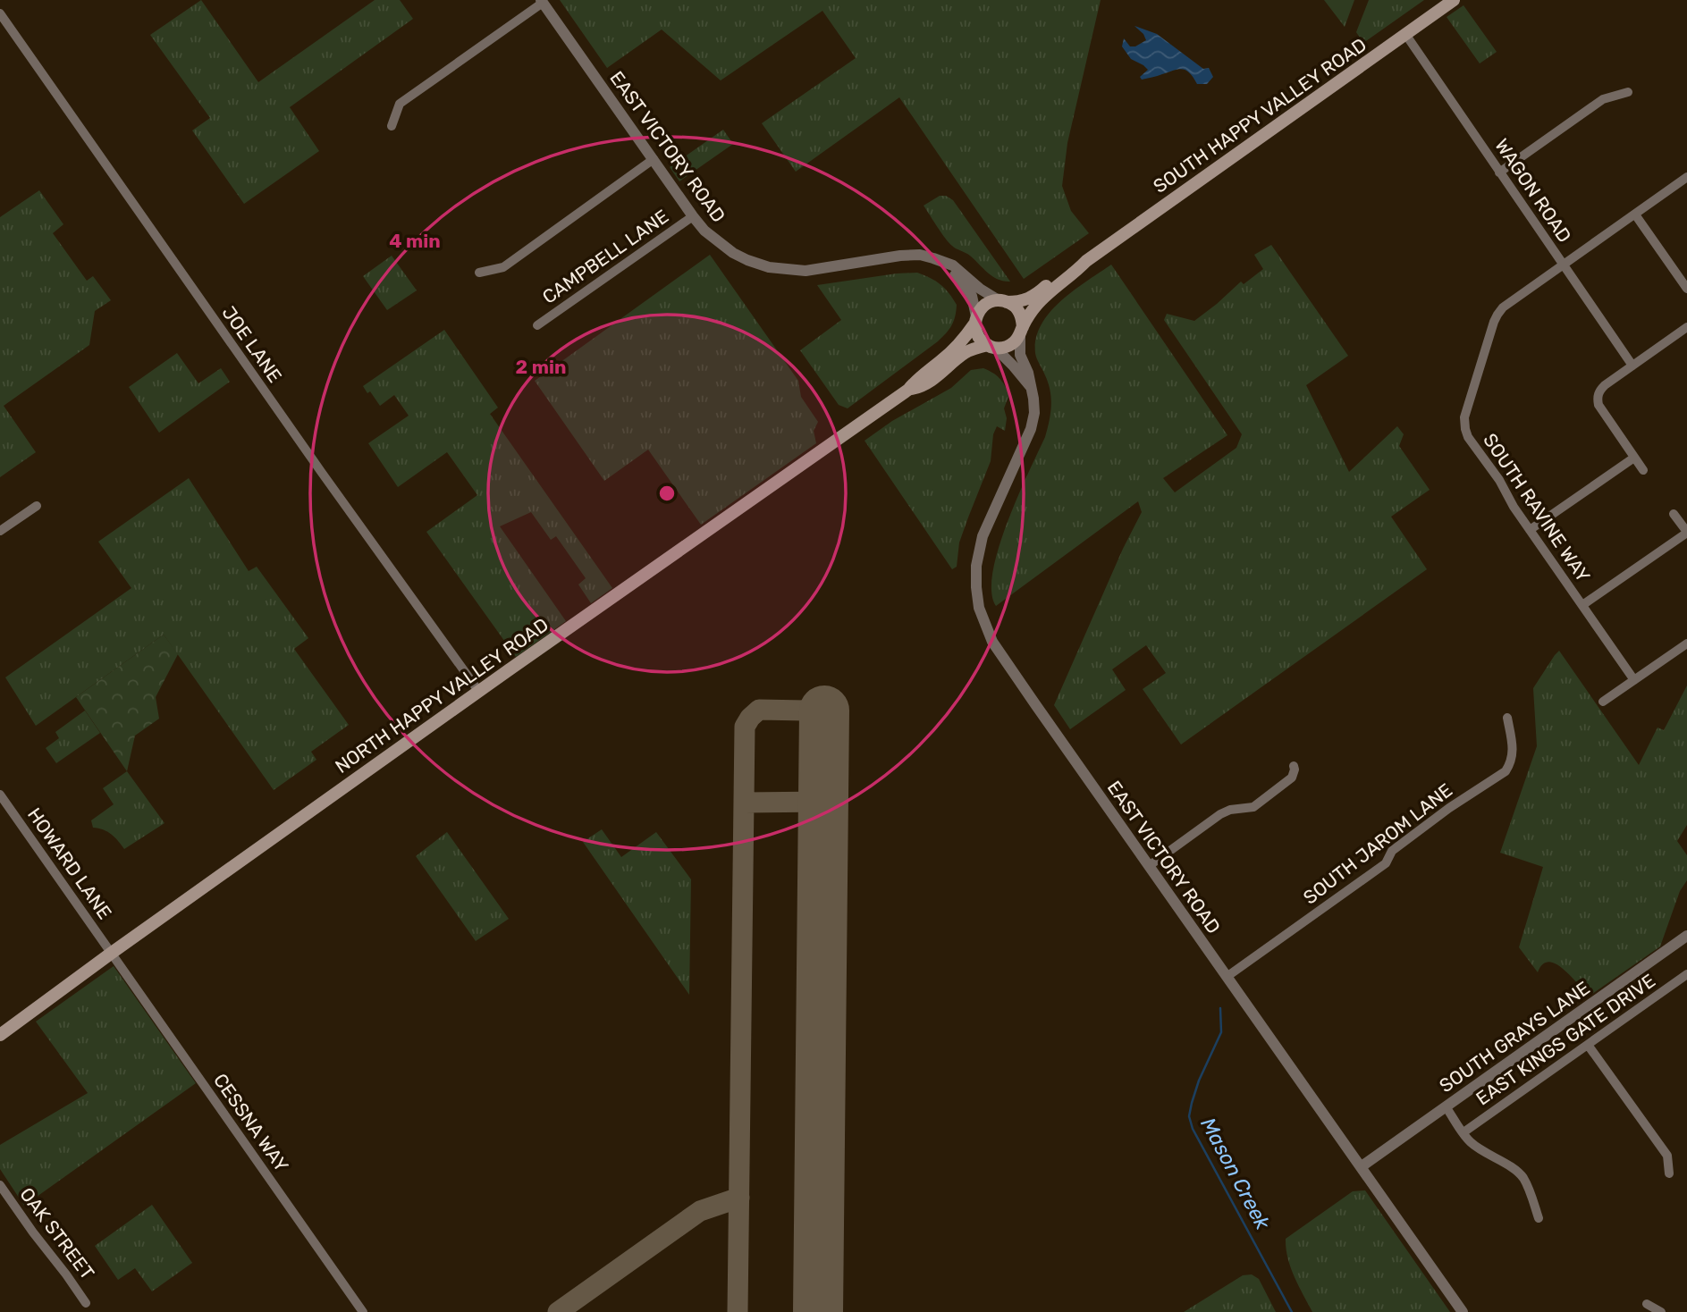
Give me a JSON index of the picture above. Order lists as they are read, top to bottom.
{
  "streets": {
    "main road": ["SOUTH HAPPY VALLEY ROAD", "NORTH HAPPY VALLEY ROAD"],
    "street": [
      "EAST VICTORY ROAD",
      "WAGON ROAD",
      "CAMPBELL LANE",
      "JOE LANE",
      "SOUTH RAVINE WAY",
      "SOUTH JAROM LANE",
      "HOWARD LANE",
      "SOUTH GRAYS LANE",
      "EAST KINGS GATE DRIVE",
      "CESSNA WAY",
      "OAK STREET"
    ]
  },
  "crossings": [
    ["SOUTH HAPPY VALLEY ROAD", "WAGON ROAD"],
    ["EAST VICTORY ROAD", "CAMPBELL LANE"],
    ["EAST VICTORY ROAD", "NORTH HAPPY VALLEY ROAD"],
    ["EAST VICTORY ROAD", "SOUTH JAROM LANE"],
    ["EAST VICTORY ROAD", "SOUTH GRAYS LANE"],
    ["WAGON ROAD", "SOUTH RAVINE WAY"],
    ["JOE LANE", "NORTH HAPPY VALLEY ROAD"],
    ["NORTH HAPPY VALLEY ROAD", "HOWARD LANE"],
    ["NORTH HAPPY VALLEY ROAD", "CESSNA WAY"],
    ["HOWARD LANE", "CESSNA WAY"]
  ],
  "water": ["Mason Creek"],
  "rings": ["4 min", "2 min"]
}
